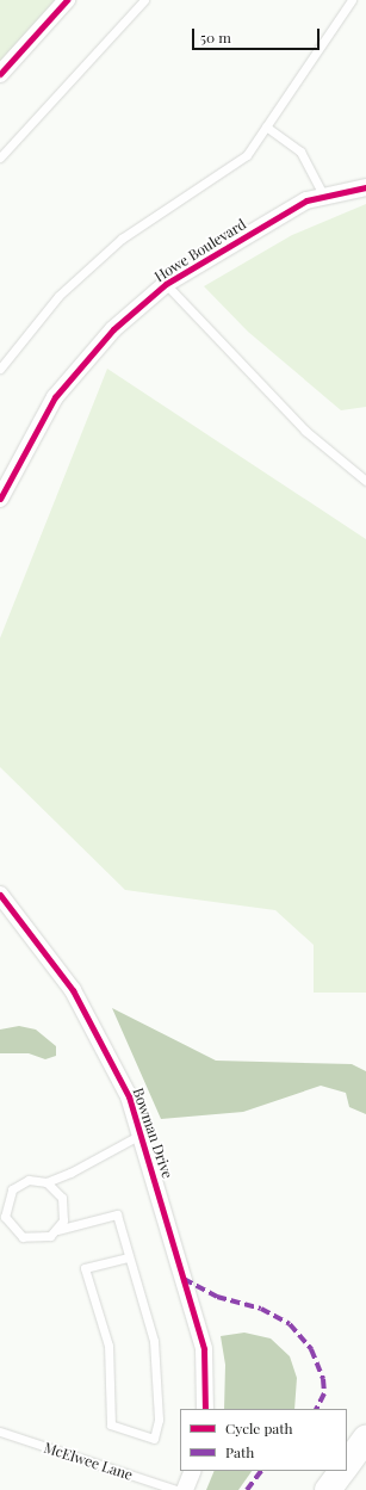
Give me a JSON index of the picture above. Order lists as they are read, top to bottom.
{
  "streets": {
    "street": ["Howe Boulevard", "Bowman Drive"],
    "lane": ["McElwee Lane"]
  },
  "legend": ["Cycle path", "Path"],
  "scale_bar": "50 m"
}
